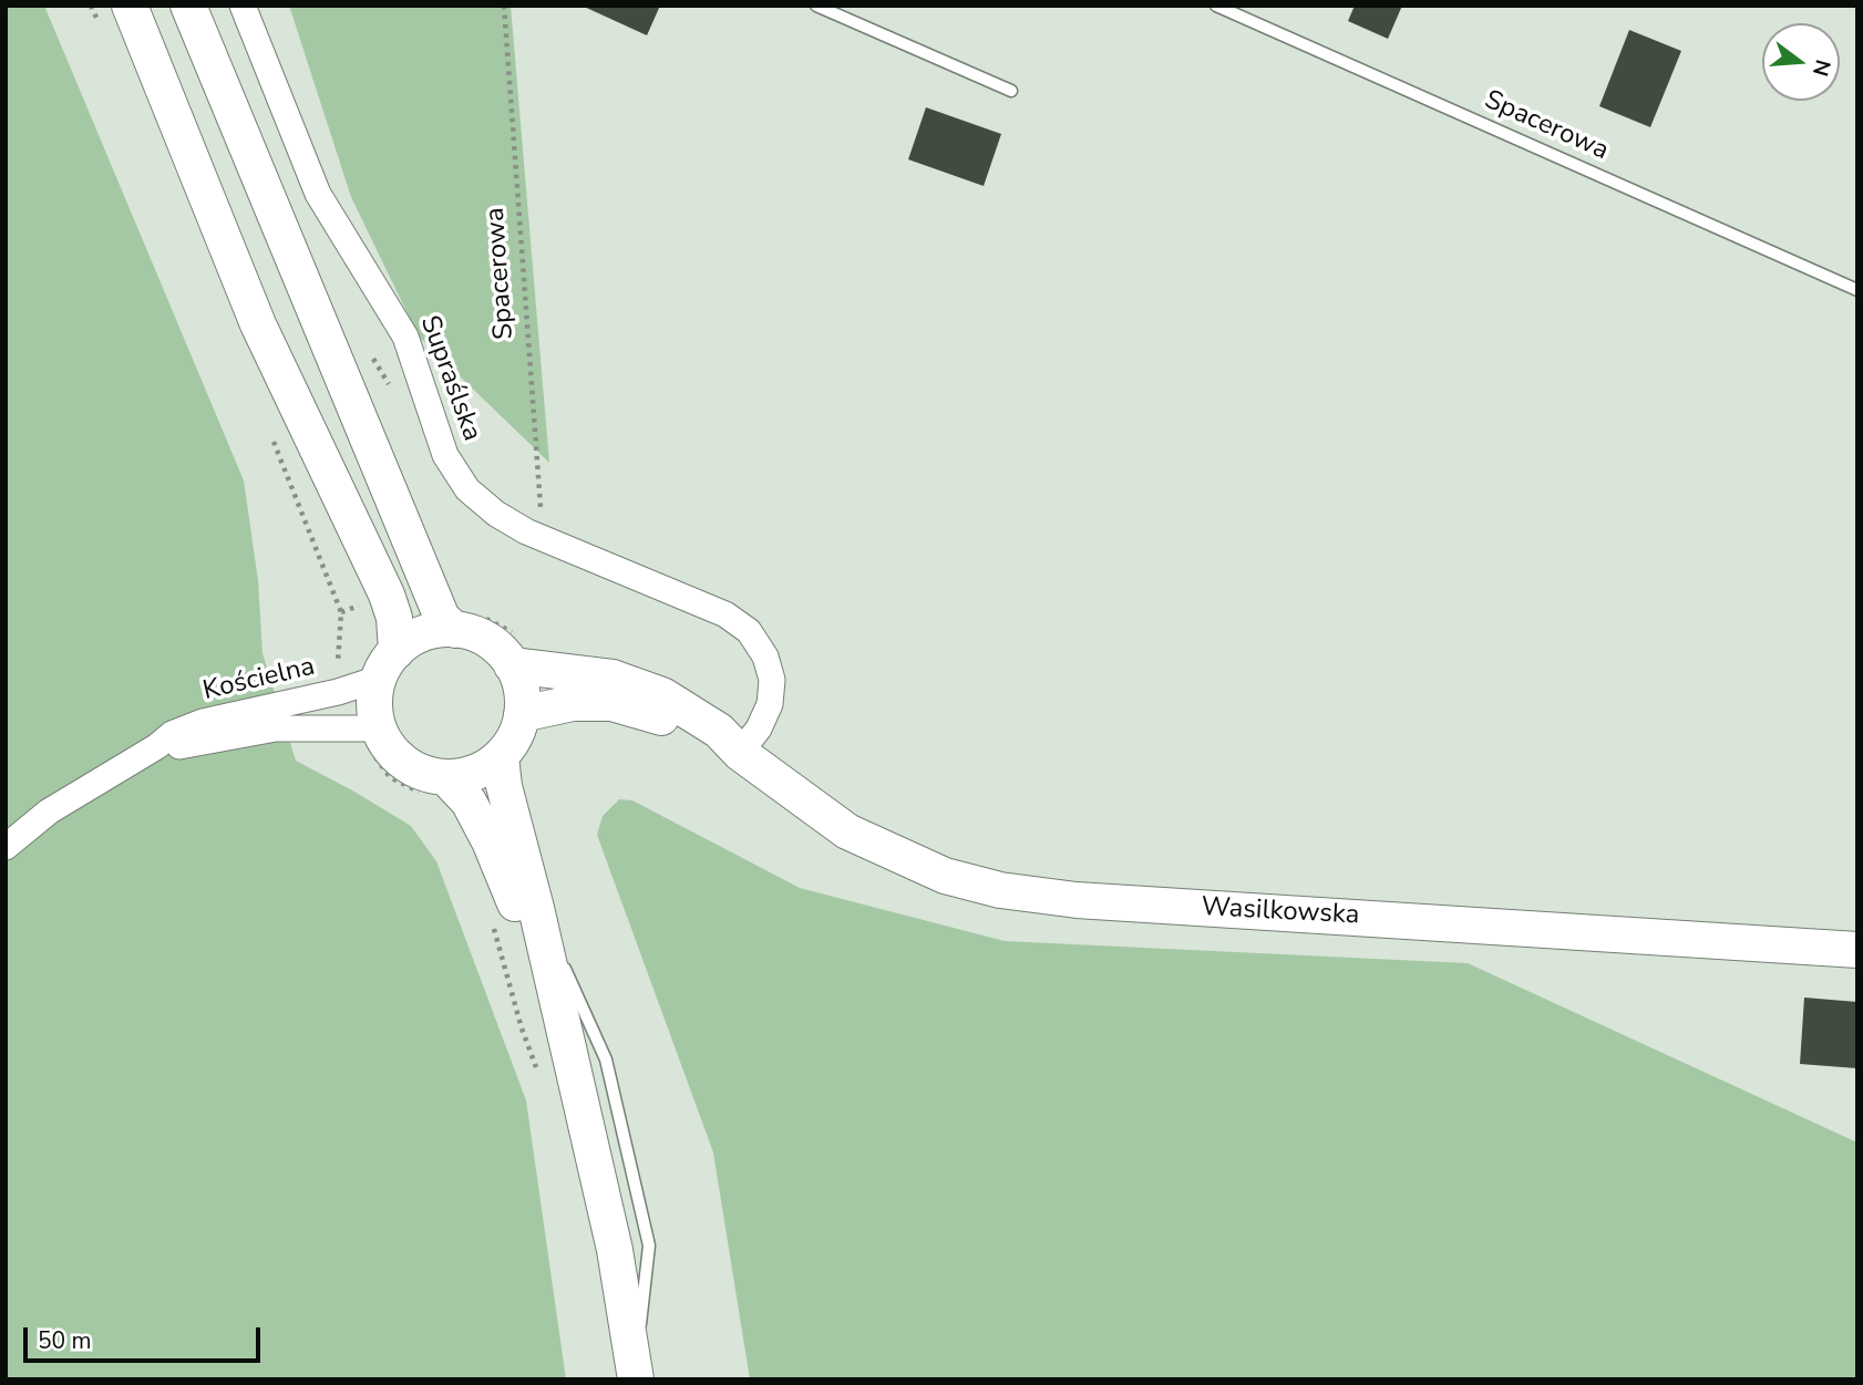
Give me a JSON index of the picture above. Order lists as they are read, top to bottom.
{
  "streets": {
    "main road": ["Wasilkowska"],
    "street": ["Supraślska", "Kościelna"],
    "lane": ["Spacerowa"]
  },
  "crossings": [
    ["Spacerowa", "Supraślska"],
    ["Supraślska", "Wasilkowska"],
    ["Kościelna", "Wasilkowska"]
  ],
  "scale_bar": "50 m",
  "north": "right"
}
